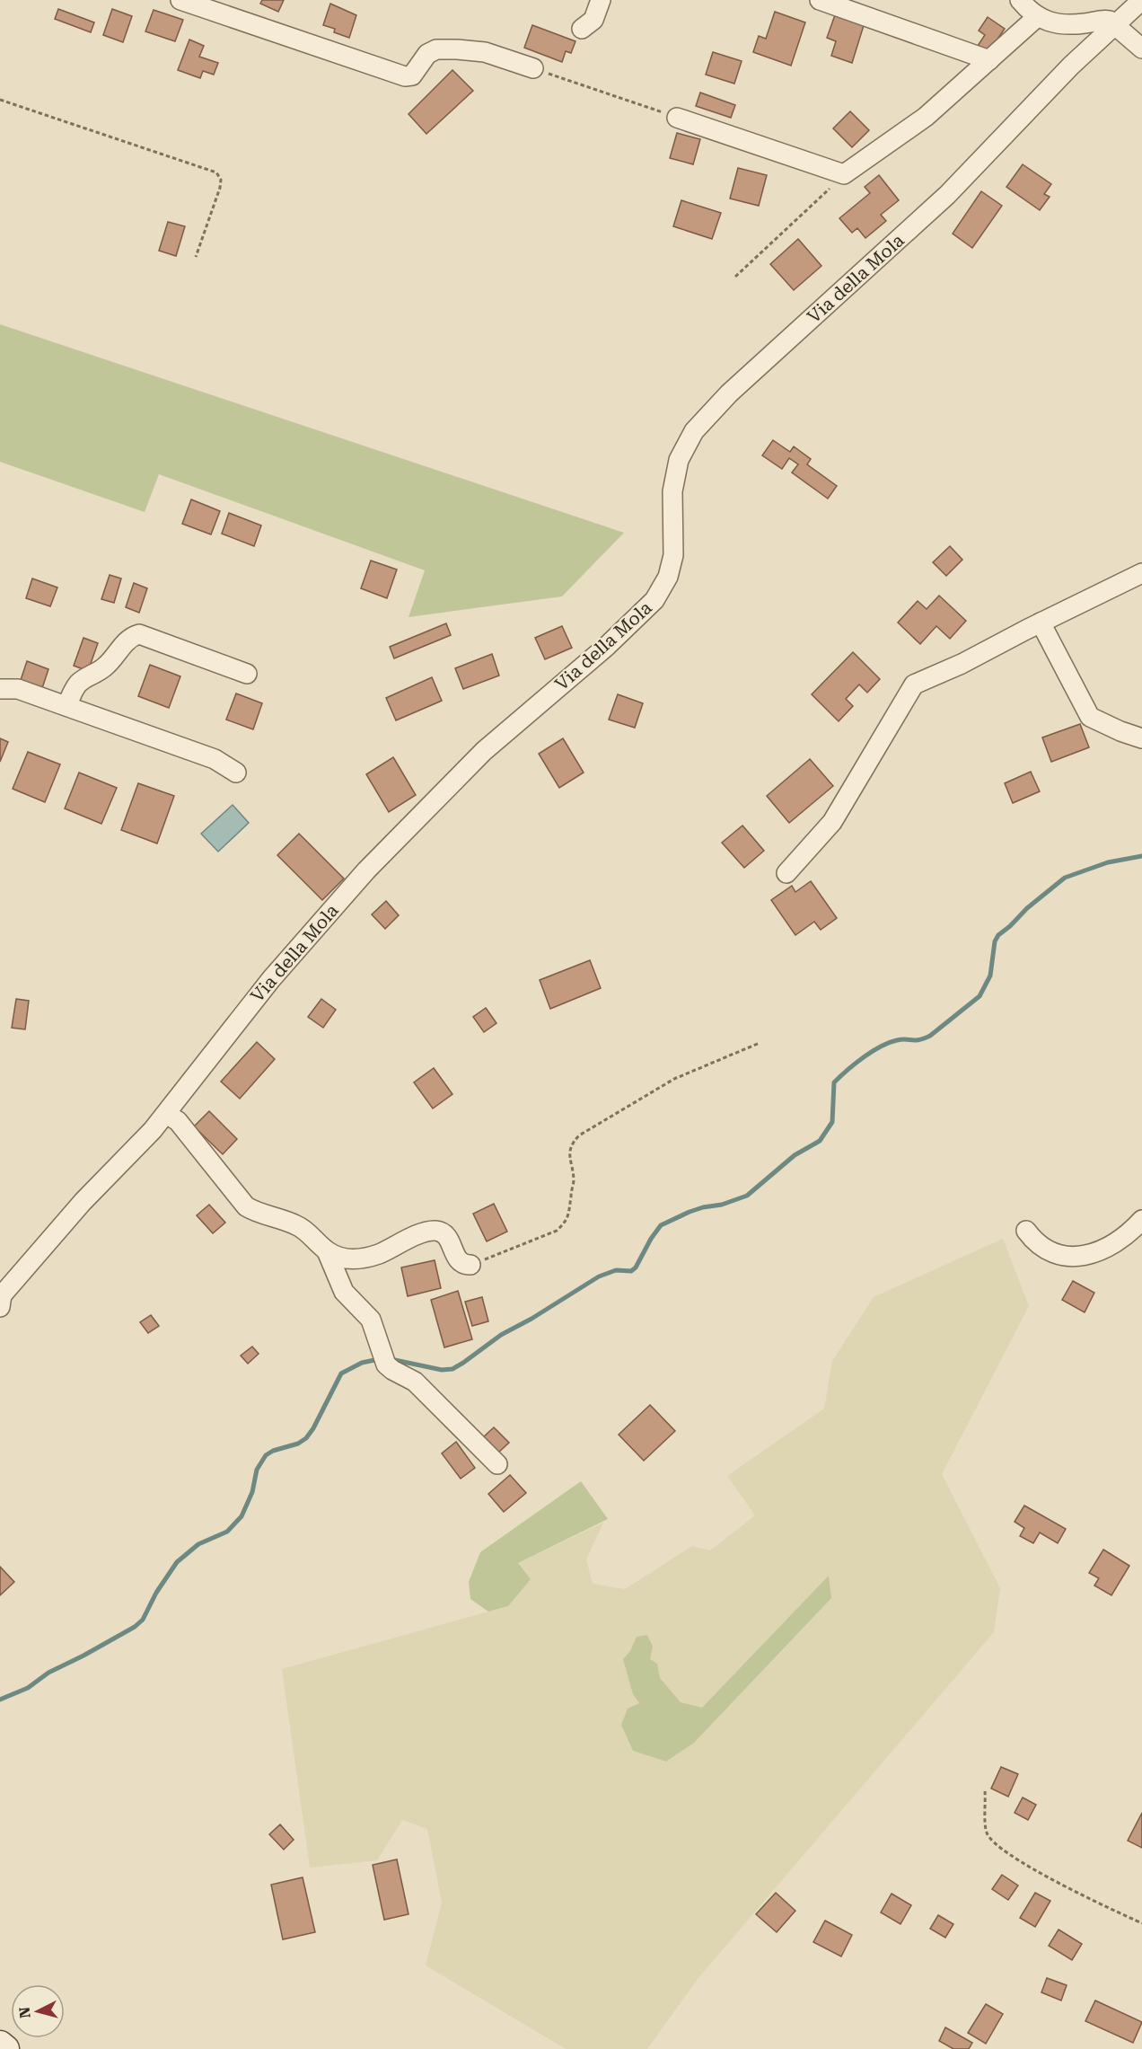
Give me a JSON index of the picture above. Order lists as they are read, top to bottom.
{
  "streets": {
    "street": ["Via della Mola"]
  },
  "north": "left"
}
